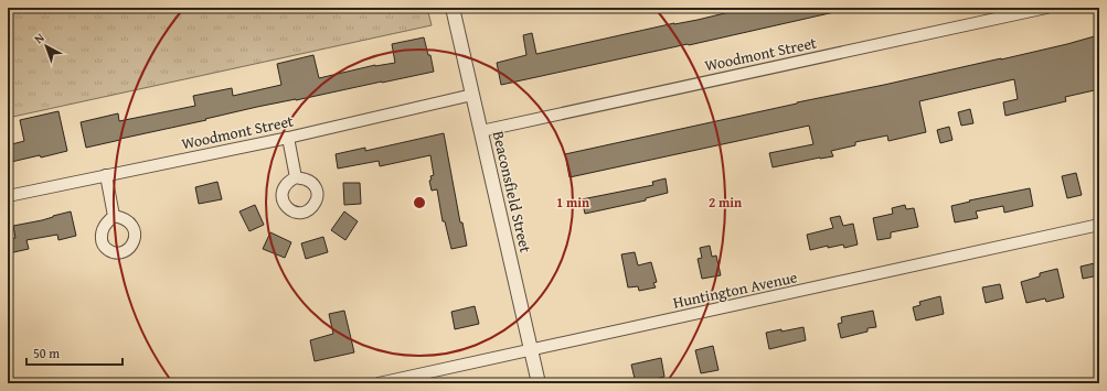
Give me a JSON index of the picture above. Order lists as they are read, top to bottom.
{
  "streets": {
    "street": ["Woodmont Street", "Beaconsfield Street", "Huntington Avenue"]
  },
  "crossings": [
    ["Woodmont Street", "Beaconsfield Street"],
    ["Beaconsfield Street", "Huntington Avenue"]
  ],
  "scale_bar": "50 m",
  "north": "top left",
  "rings": ["1 min", "2 min"]
}
